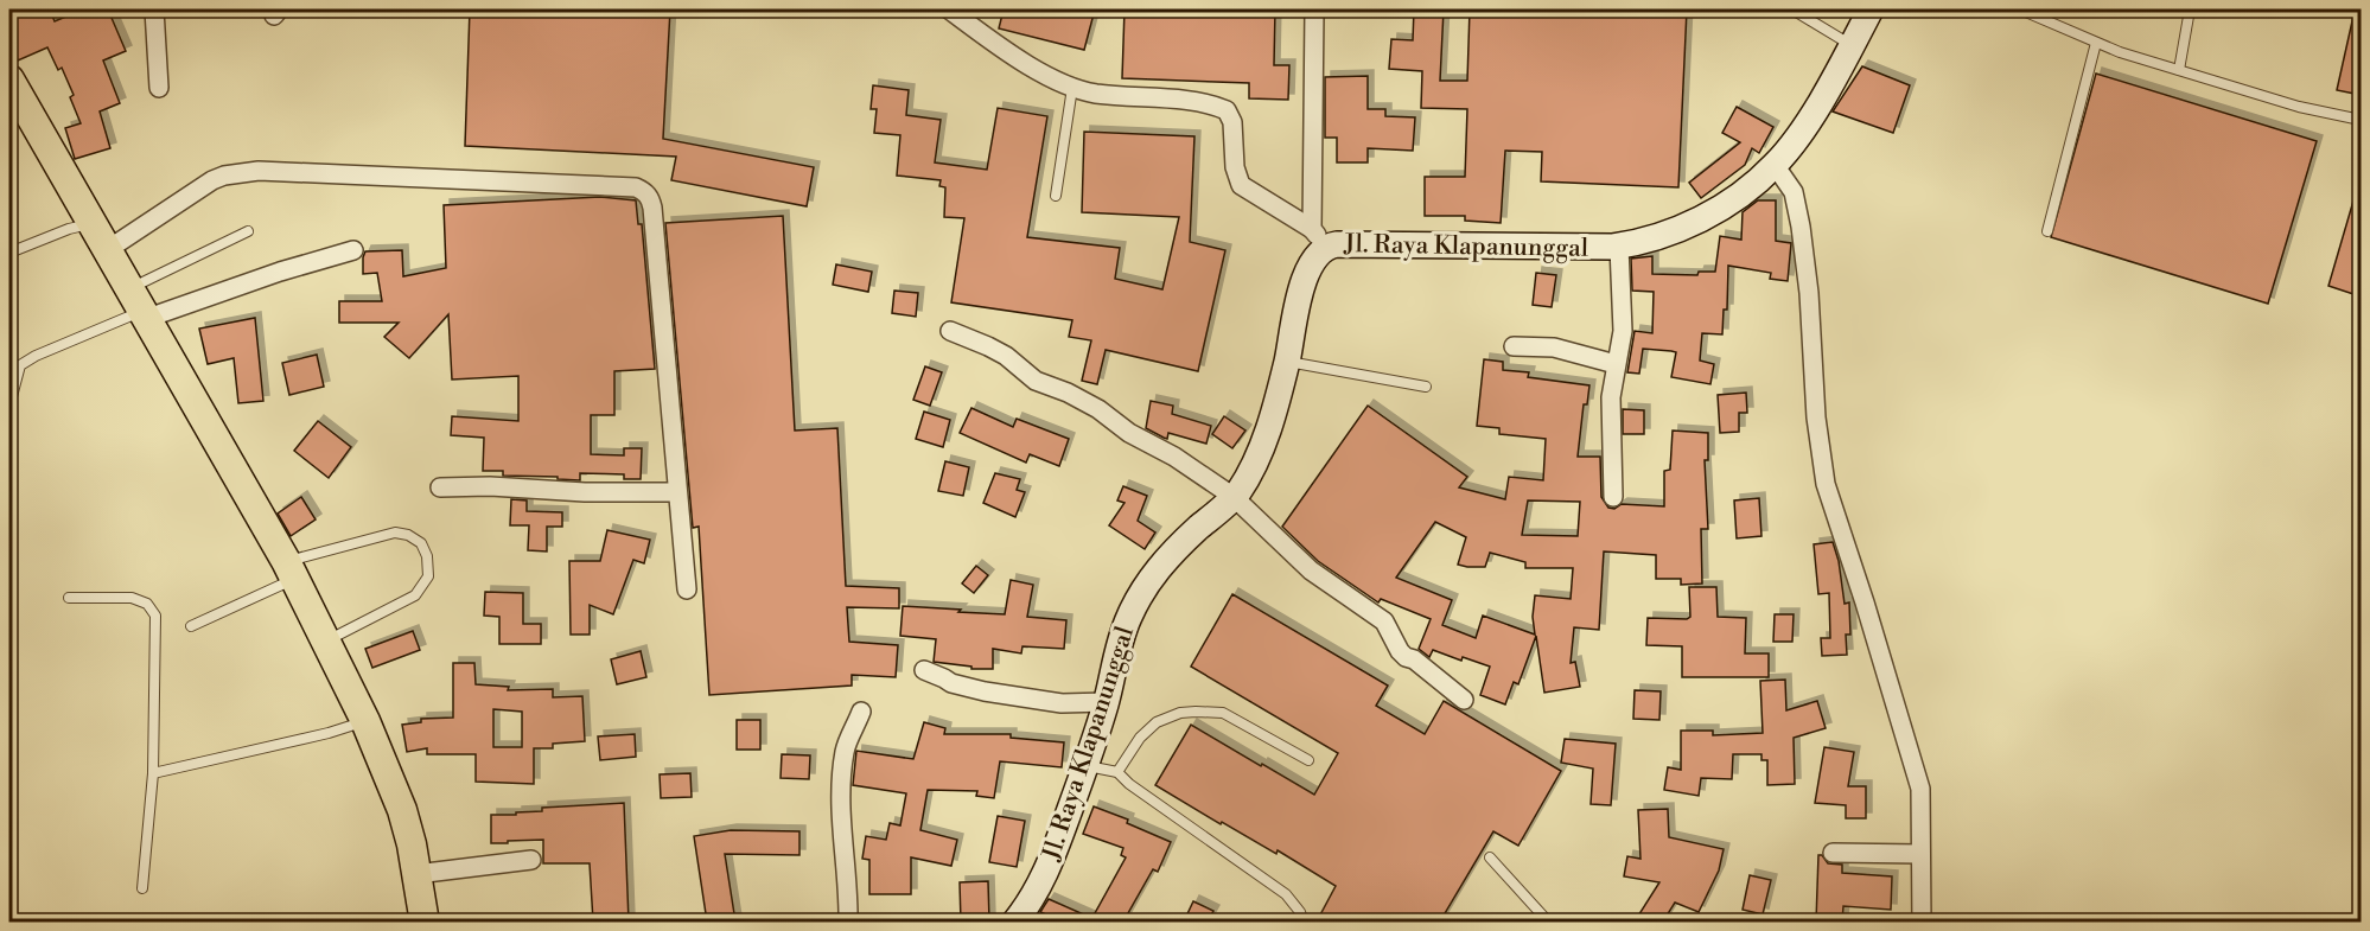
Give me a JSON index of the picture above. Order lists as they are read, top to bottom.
{
  "streets": {
    "street": ["Jl. Raya Klapanunggal"]
  }
}
